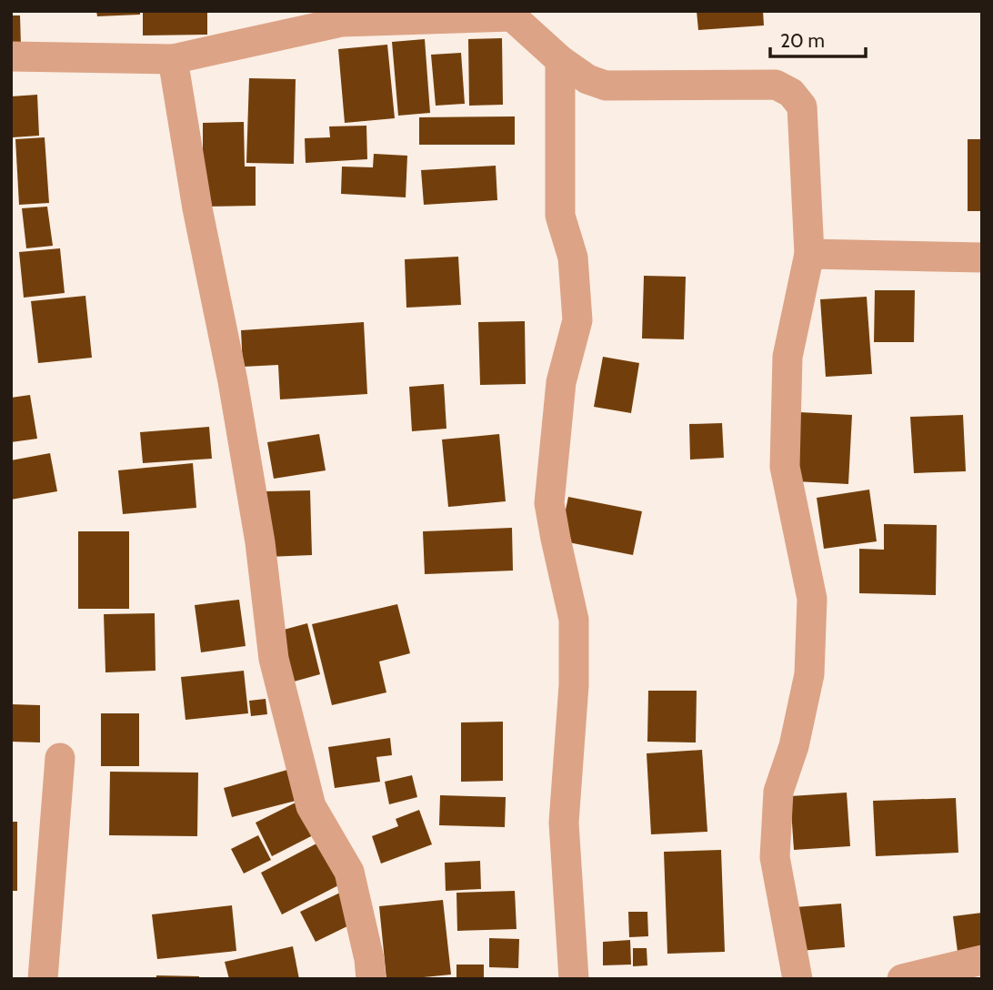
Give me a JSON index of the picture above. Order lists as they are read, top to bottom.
{
  "scale_bar": "20 m"
}
